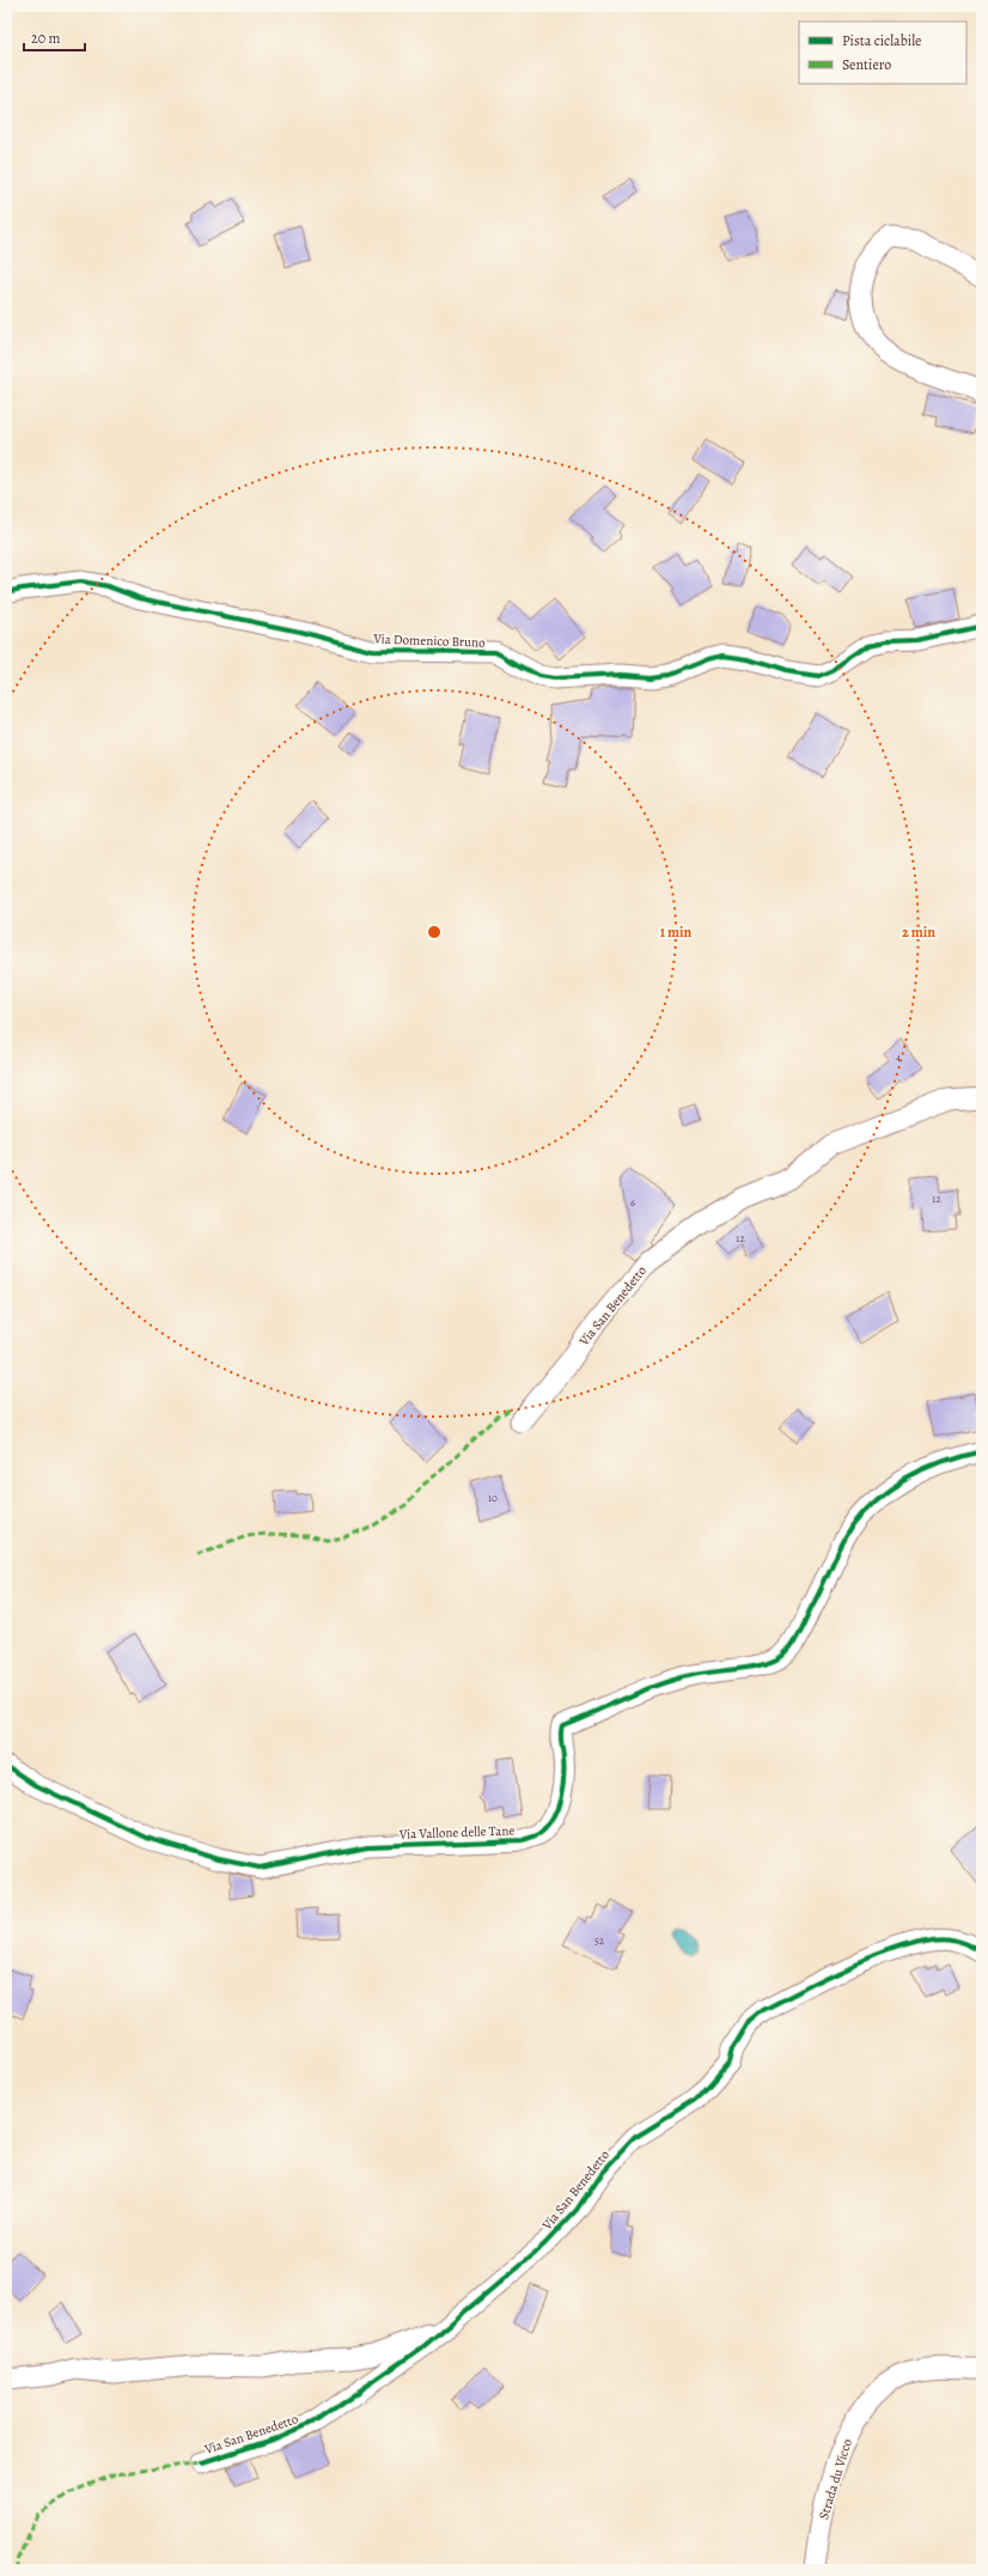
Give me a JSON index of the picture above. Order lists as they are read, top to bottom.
{
  "streets": {
    "street": [
      "Via Domenico Bruno",
      "Via San Benedetto",
      "Via Vallone delle Tane",
      "Strada du Vicco"
    ]
  },
  "house_numbers": [
    "4",
    "12",
    "6",
    "12",
    "10",
    "52"
  ],
  "legend": ["Pista ciclabile", "Sentiero"],
  "scale_bar": "20 m",
  "rings": ["1 min", "2 min"]
}
